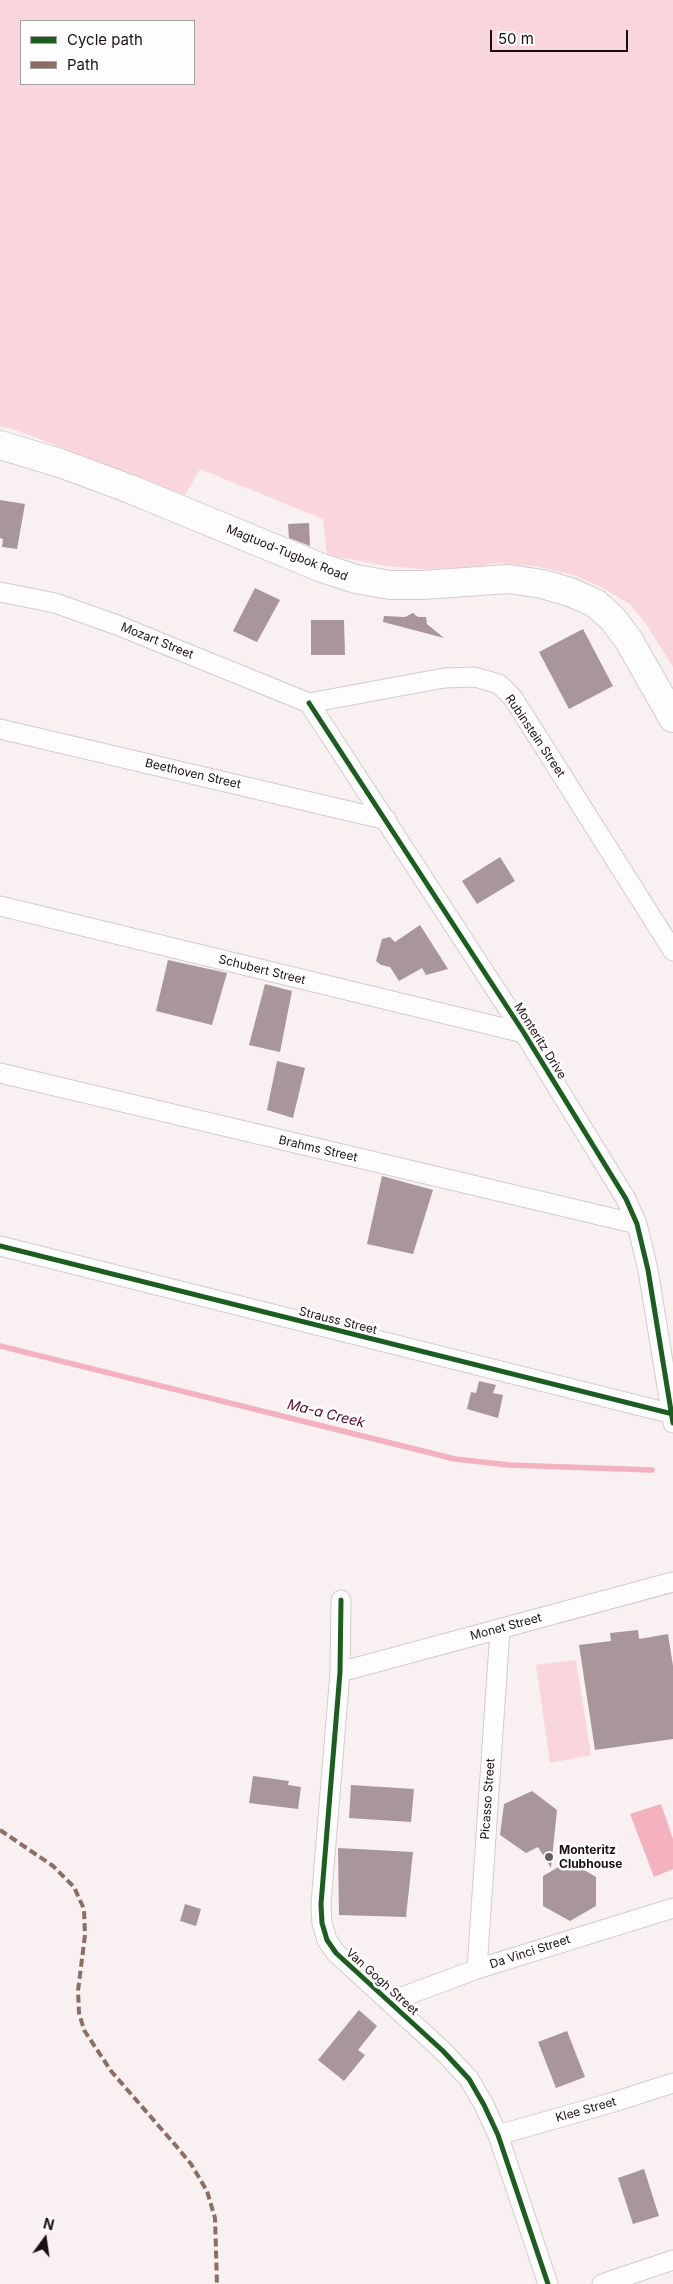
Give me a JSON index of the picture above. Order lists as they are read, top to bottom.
{
  "streets": {
    "main road": ["Magtuod-Tugbok Road"],
    "street": [
      "Mozart Street",
      "Rubinstein Street",
      "Beethoven Street",
      "Schubert Street",
      "Monteritz Drive",
      "Brahms Street",
      "Strauss Street",
      "Monet Street",
      "Picasso Street",
      "Da Vinci Street",
      "Van Gogh Street",
      "Klee Street"
    ]
  },
  "crossings": [
    ["Mozart Street", "Rubinstein Street"],
    ["Mozart Street", "Monteritz Drive"],
    ["Rubinstein Street", "Monteritz Drive"],
    ["Beethoven Street", "Monteritz Drive"],
    ["Schubert Street", "Monteritz Drive"],
    ["Monteritz Drive", "Brahms Street"],
    ["Monteritz Drive", "Strauss Street"],
    ["Monet Street", "Picasso Street"],
    ["Monet Street", "Van Gogh Street"],
    ["Picasso Street", "Da Vinci Street"],
    ["Da Vinci Street", "Van Gogh Street"],
    ["Van Gogh Street", "Klee Street"]
  ],
  "water": ["Ma-a Creek"],
  "places": ["Monteritz Clubhouse"],
  "legend": ["Cycle path", "Path"],
  "scale_bar": "50 m",
  "north": "top"
}
